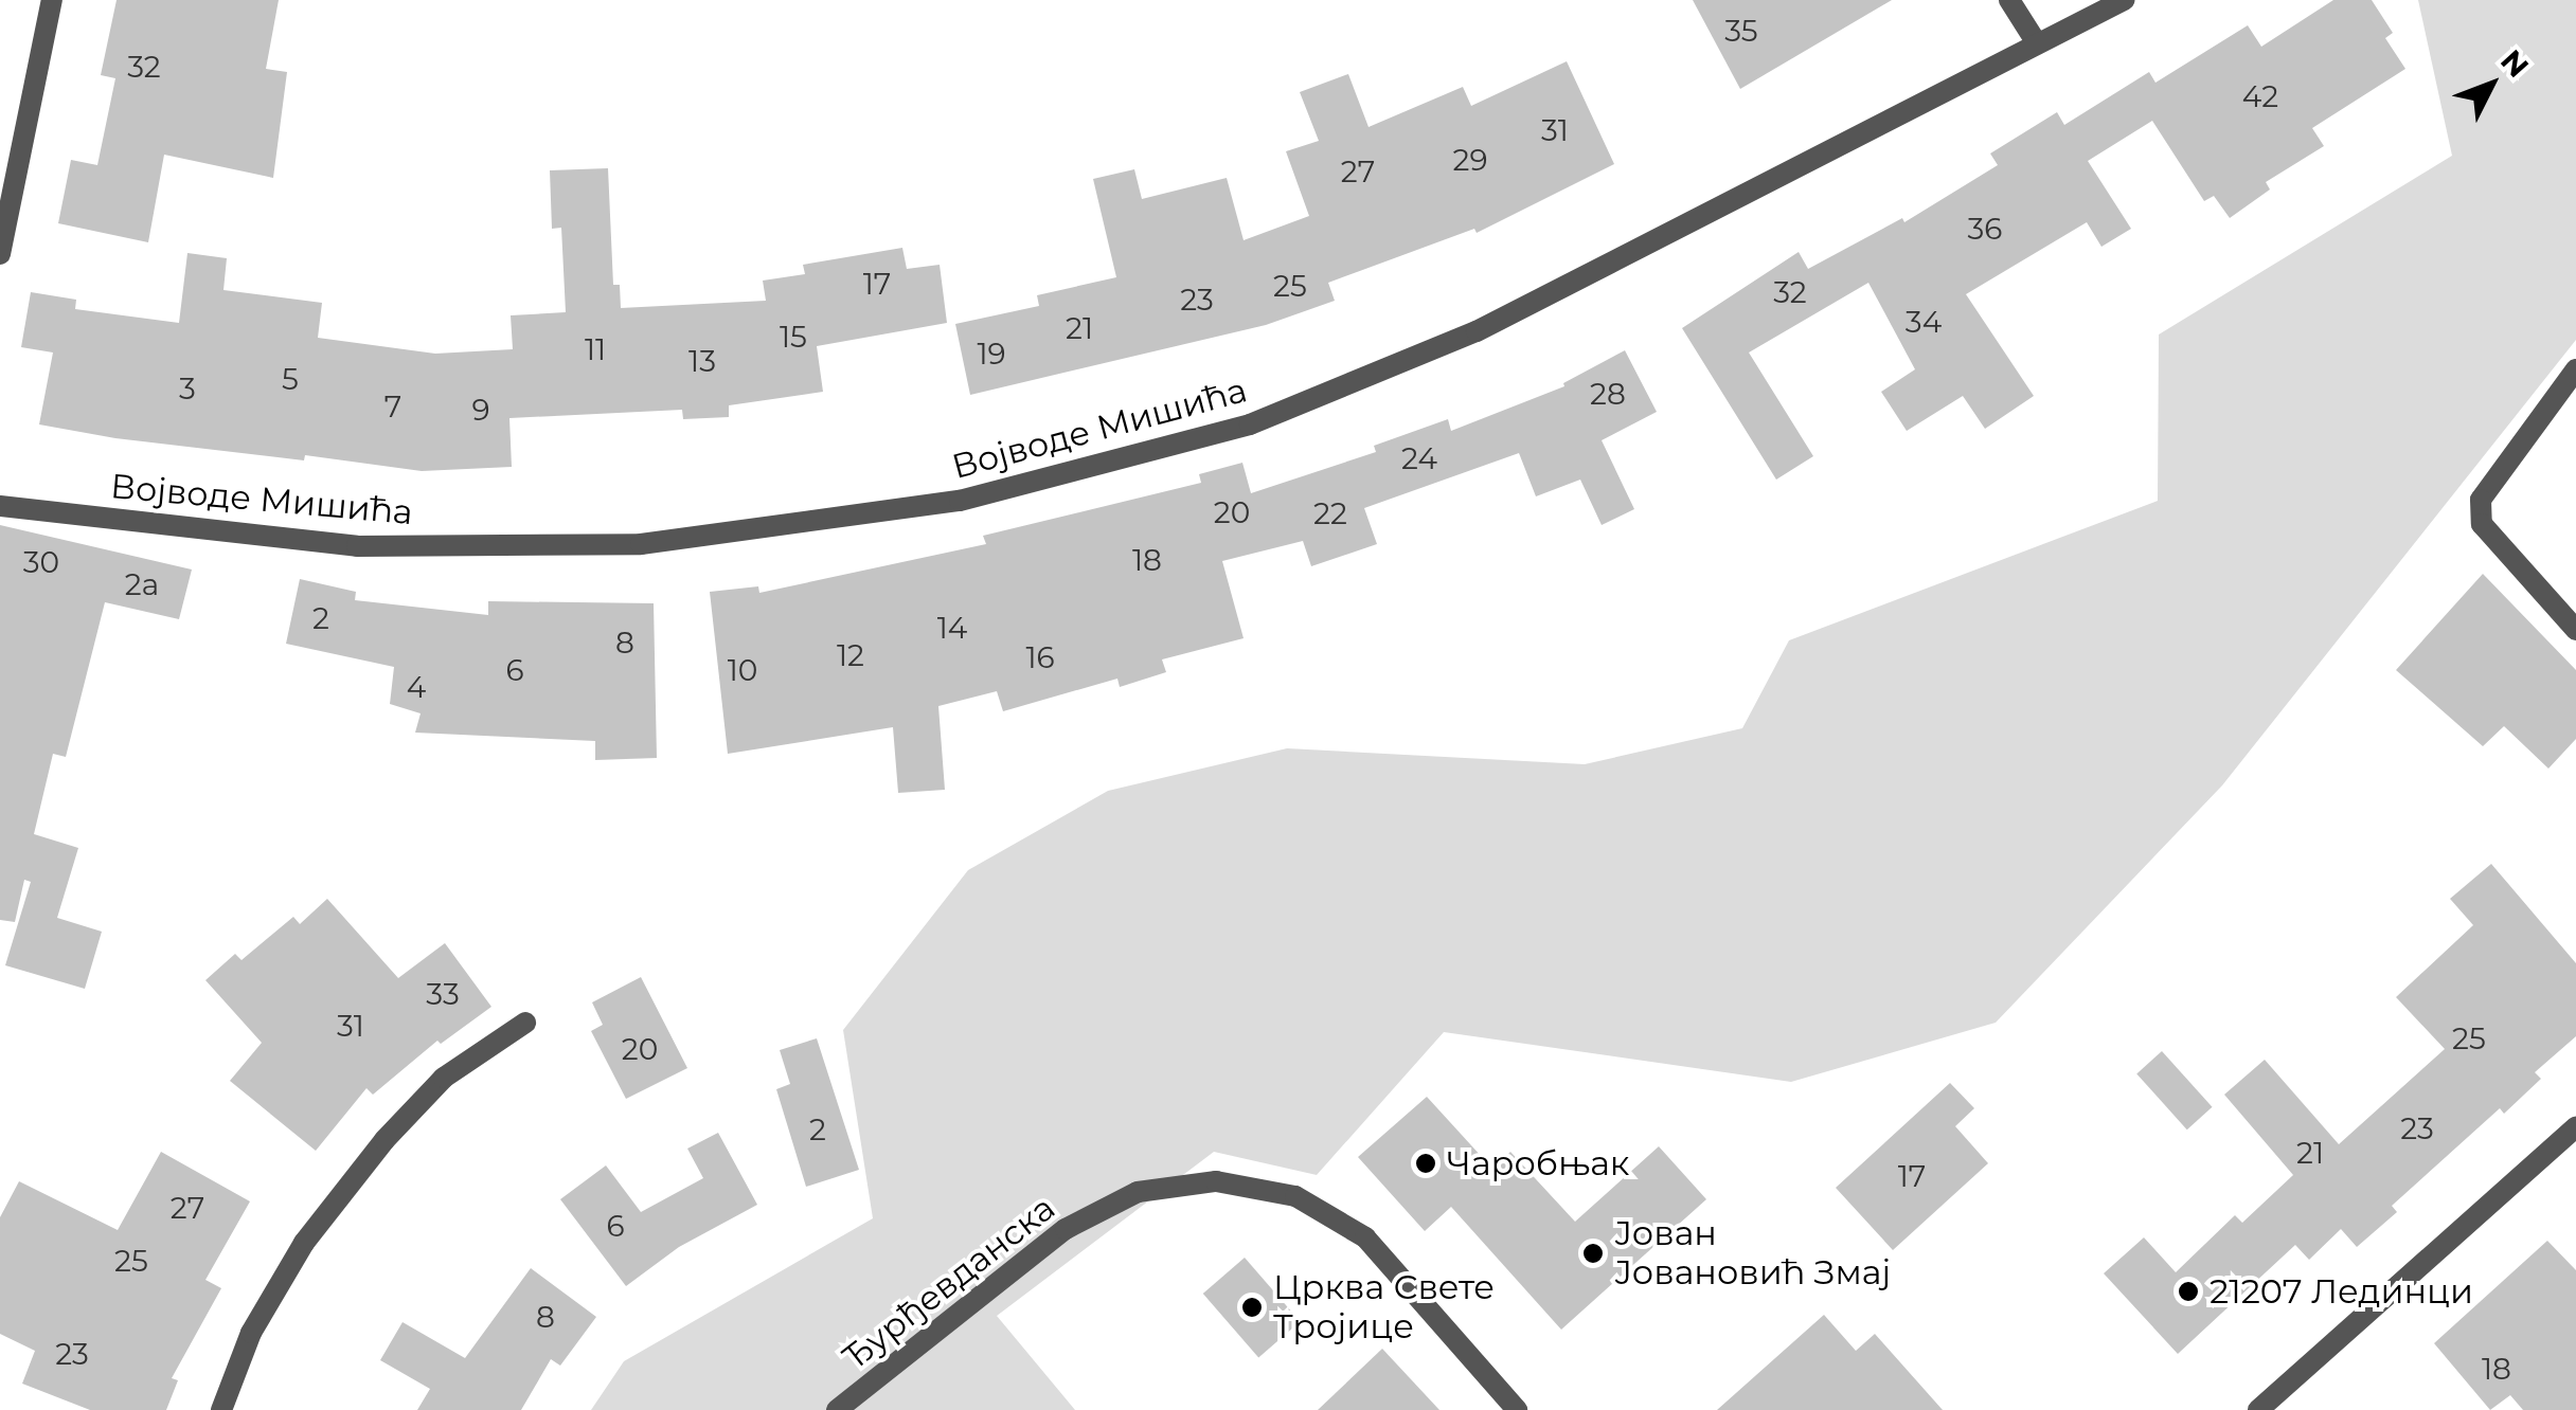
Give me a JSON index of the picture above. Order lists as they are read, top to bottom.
{
  "streets": {
    "street": ["Војводе Мишића", "Ђурђевданска"]
  },
  "places": [
    "Чаробњак",
    "Јован Јовановић Змај",
    "21207 Лединци",
    "Црква Свете Тројице"
  ],
  "house_numbers": [
    "35",
    "32",
    "42",
    "31",
    "29",
    "27",
    "36",
    "17",
    "25",
    "32",
    "23",
    "34",
    "21",
    "15",
    "11",
    "19",
    "13",
    "5",
    "3",
    "28",
    "7",
    "9",
    "24",
    "20",
    "22",
    "18",
    "30",
    "2a",
    "2",
    "14",
    "8",
    "12",
    "16",
    "6",
    "10",
    "4",
    "33",
    "31",
    "25",
    "20",
    "23",
    "2",
    "21",
    "17",
    "27",
    "6",
    "25",
    "8",
    "23",
    "18"
  ],
  "north": "top right"
}
